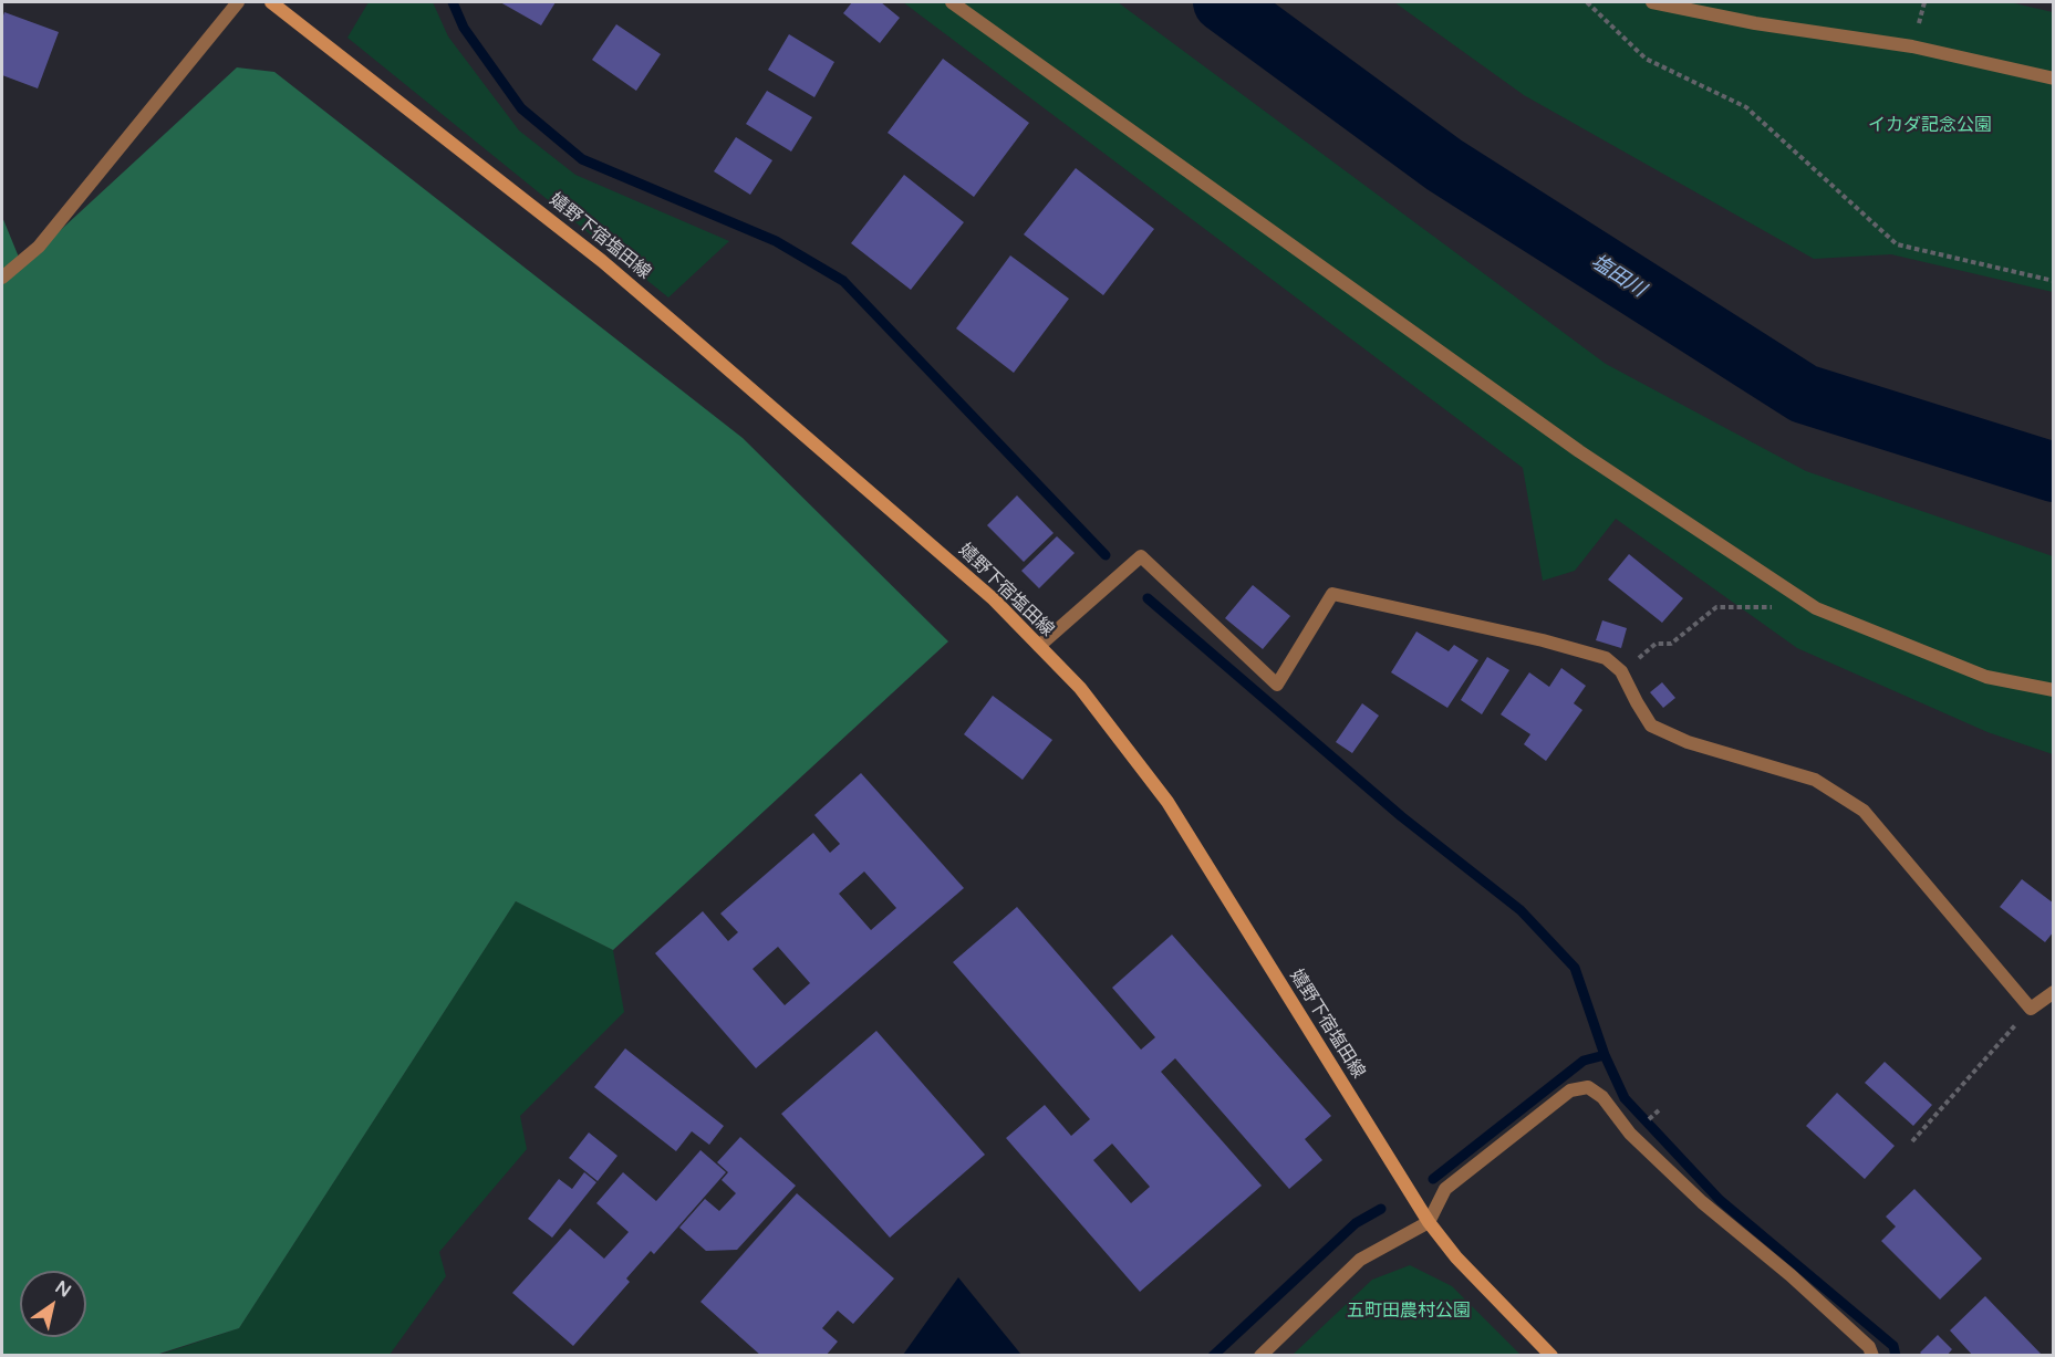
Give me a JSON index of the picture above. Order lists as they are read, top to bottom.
{
  "streets": {
    "main road": ["嬉野下宿塩田線"]
  },
  "water": ["塩田川"],
  "parks": ["イカダ記念公園", "五町田農村公園"],
  "north": "top right"
}
